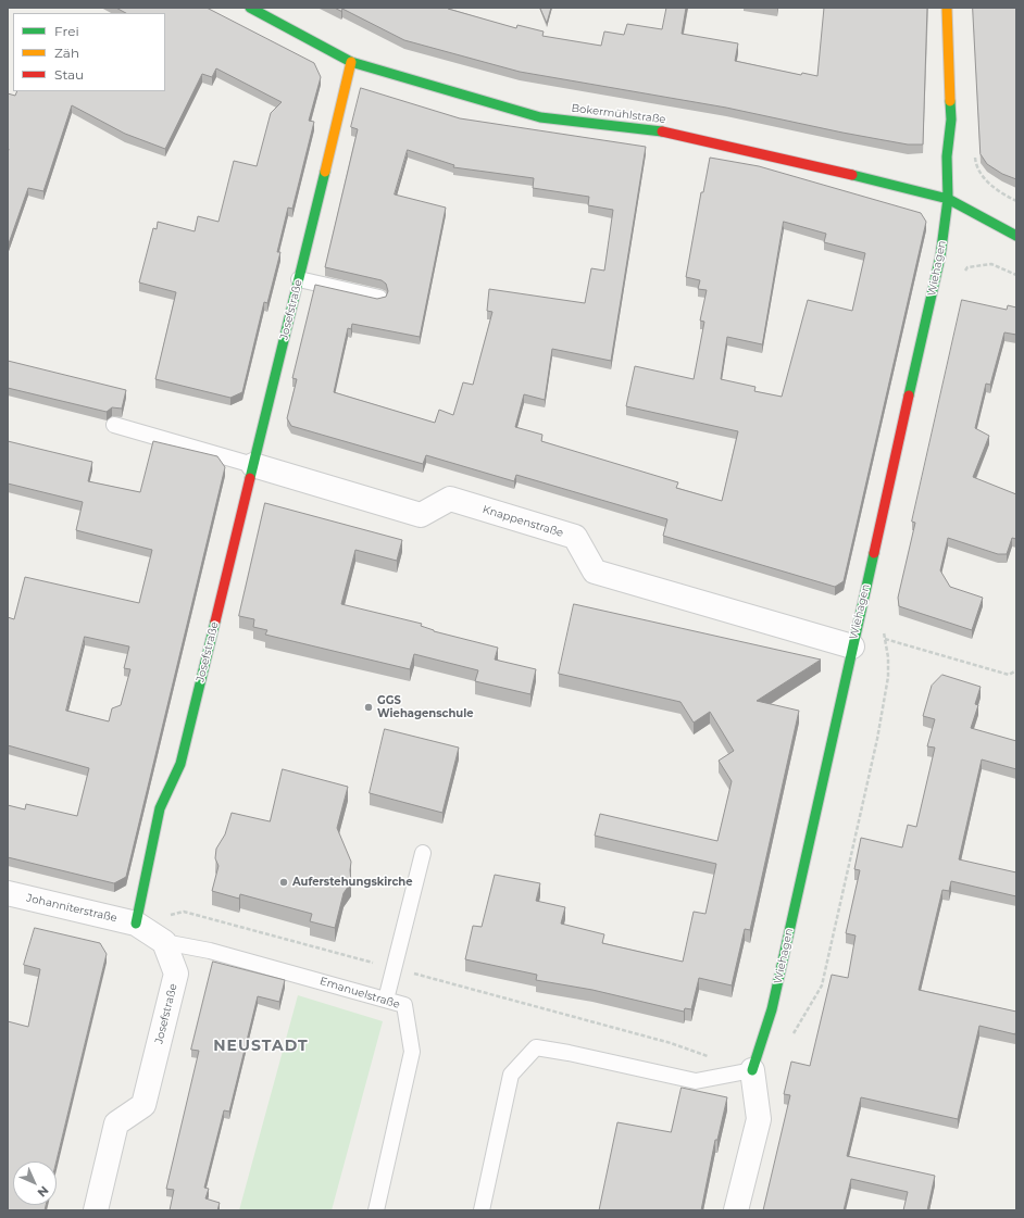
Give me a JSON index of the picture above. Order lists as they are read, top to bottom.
{
  "streets": {
    "street": [
      "Bokermühlstraße",
      "Wiehagen",
      "Josefstraße",
      "Knappenstraße",
      "Johanniterstraße"
    ],
    "lane": ["Emanuelstraße"]
  },
  "crossings": [
    ["Bokermühlstraße", "Wiehagen"],
    ["Bokermühlstraße", "Josefstraße"],
    ["Wiehagen", "Knappenstraße"],
    ["Josefstraße", "Knappenstraße"],
    ["Josefstraße", "Johanniterstraße"],
    ["Josefstraße", "Emanuelstraße"]
  ],
  "districts": ["NEUSTADT"],
  "places": ["GGS Wiehagenschule", "Auferstehungskirche"],
  "legend": ["Frei", "Zäh", "Stau"],
  "north": "bottom right"
}
